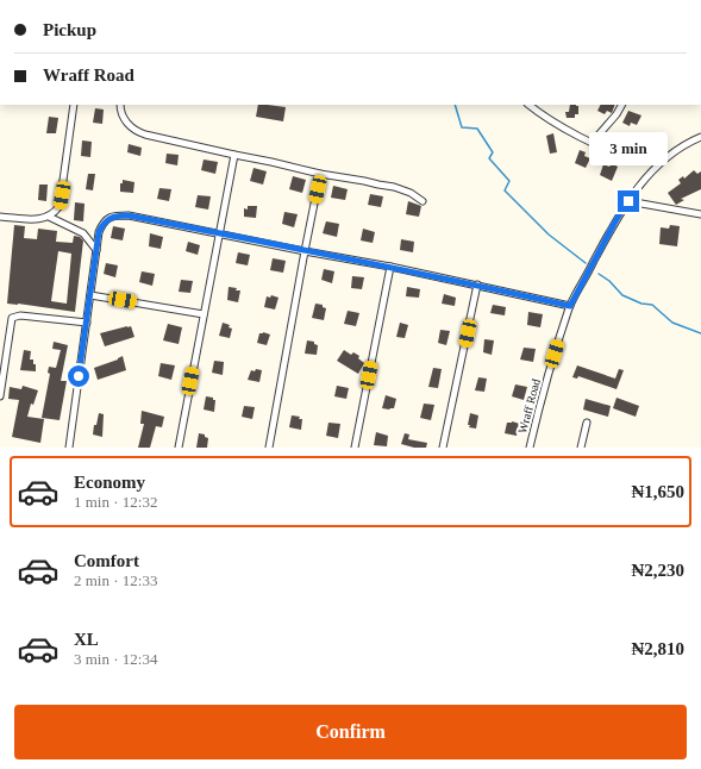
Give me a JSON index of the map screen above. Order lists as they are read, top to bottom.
{
  "streets": {
    "street": ["Wraff Road"]
  },
  "page": {
    "banner": ["Pickup", "Wraff Road"],
    "bubble": "3 min",
    "list": [
      {
        "name": "Economy",
        "note": "1 min · 12:32",
        "value": "₦1,650"
      },
      {
        "name": "Comfort",
        "note": "2 min · 12:33",
        "value": "₦2,230"
      },
      {
        "name": "XL",
        "note": "3 min · 12:34",
        "value": "₦2,810"
      }
    ],
    "buttons": "Confirm"
  }
}
